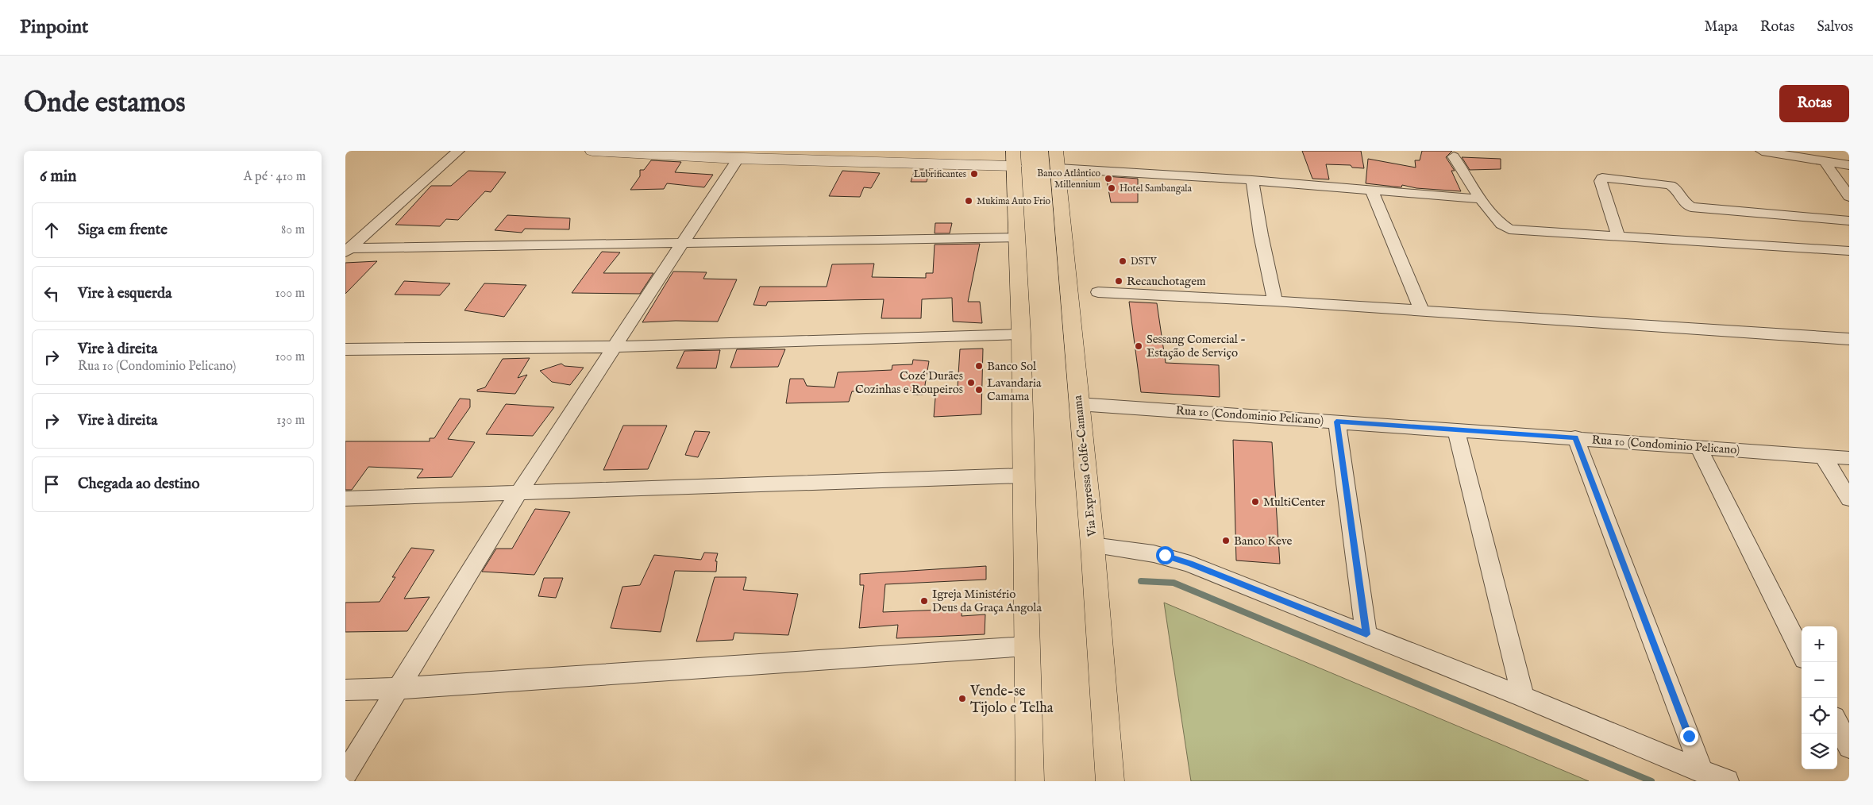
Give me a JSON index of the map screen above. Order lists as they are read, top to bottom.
{
  "streets": {
    "highway": ["Via Expressa Golfe-Camama"],
    "street": ["Rua 10 (Condominio Pelicano)"]
  },
  "crossings": [
    ["Rua 10 (Condominio Pelicano)", "Via Expressa Golfe-Camama"]
  ],
  "places": [
    "Lubrificantes",
    "Banco Atlântico Millennium",
    "Hotel Sambangala",
    "Mukima Auto Frio",
    "DSTV",
    "Recauchotagem",
    "Sessang Comercial - Estação de Serviço",
    "Banco Sol",
    "Cozé Durães Cozinhas e Roupeiros",
    "Lavandaria Camama",
    "MultiCenter",
    "Banco Keve",
    "Igreja Ministério Deus da Graça Angola",
    "Vende-se Tijolo e Telha"
  ],
  "page": {
    "header": "Pinpoint",
    "nav": ["Mapa", "Rotas", "Salvos"],
    "buttons": "Rotas",
    "title": "Onde estamos",
    "heading": ["6 min", "A pé · 410 m"],
    "list": [
      ["Siga em frente", "80 m"],
      ["Vire à esquerda", "100 m"],
      ["Vire à direita", "Rua 10 (Condominio Pelicano)", "100 m"],
      ["Vire à direita", "130 m"],
      "Chegada ao destino"
    ],
    "map_buttons": ["+", "−"]
  }
}
